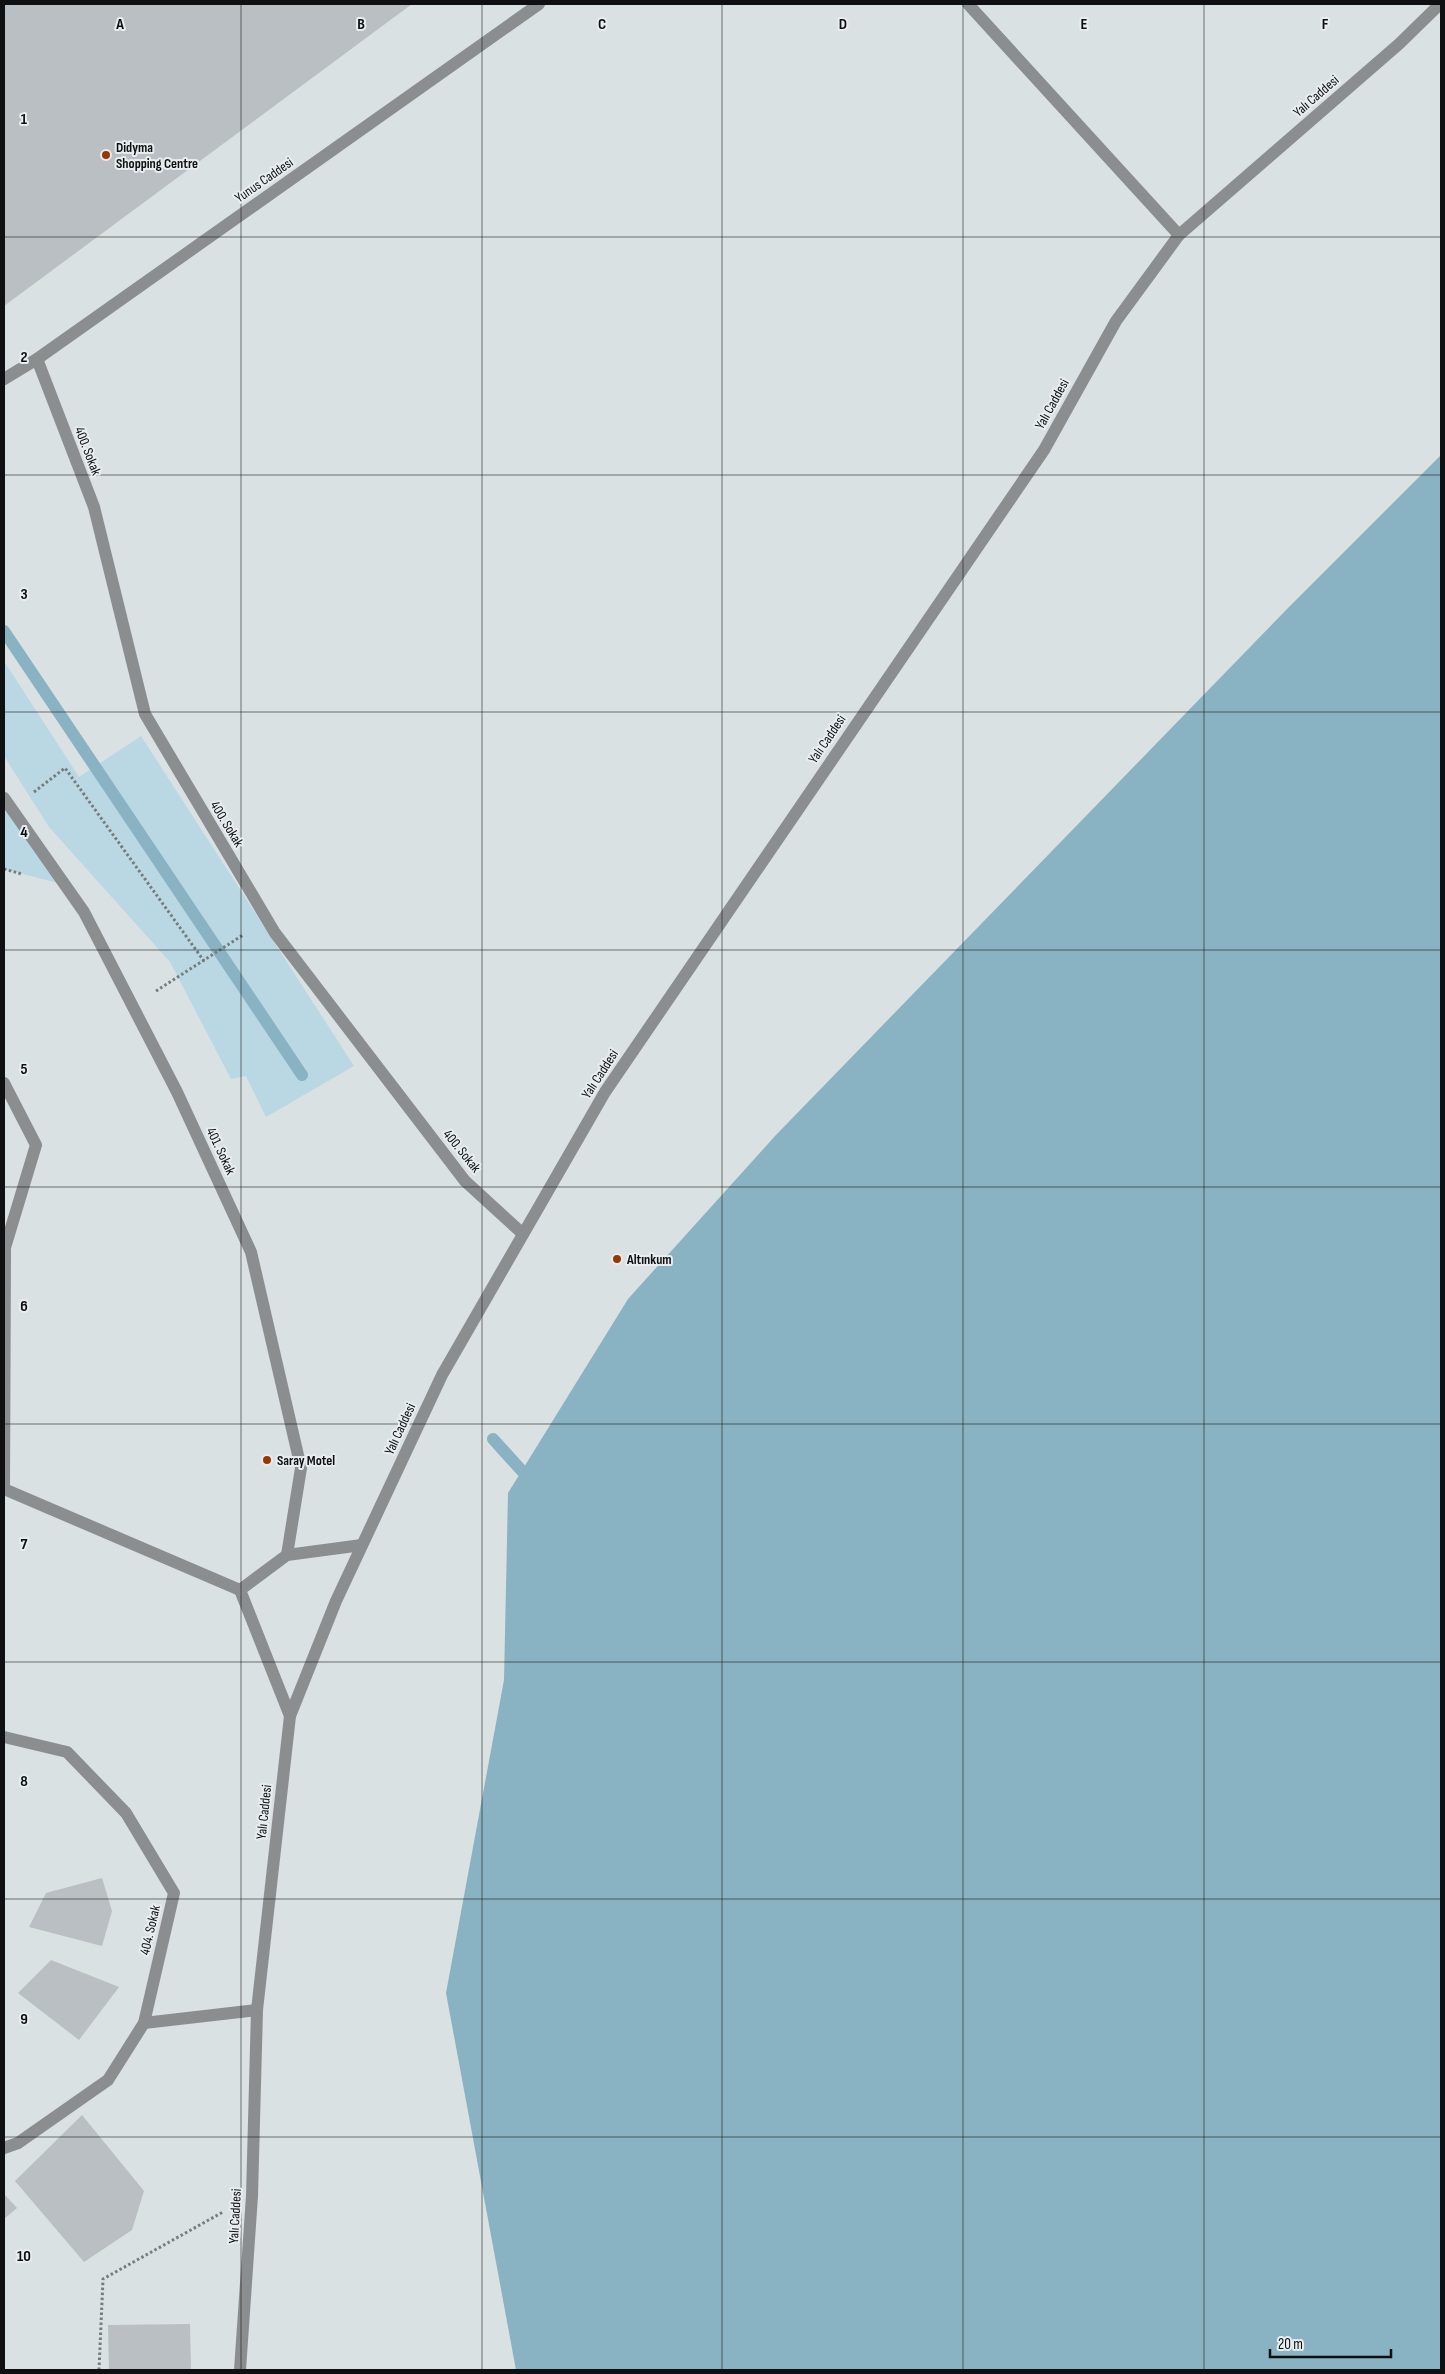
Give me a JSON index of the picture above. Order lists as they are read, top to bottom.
{
  "streets": {
    "street": [
      "Yalı Caddesi",
      "Yunus Caddesi",
      "400. Sokak",
      "401. Sokak",
      "404. Sokak"
    ]
  },
  "crossings": [
    ["Yalı Caddesi", "400. Sokak"],
    ["Yunus Caddesi", "400. Sokak"]
  ],
  "places": ["Didyma Shopping Centre", "Altınkum", "Saray Motel"],
  "scale_bar": "20 m",
  "grid": {
    "columns": [
      "A",
      "B",
      "C",
      "D",
      "E",
      "F"
    ],
    "rows": [
      "1",
      "2",
      "3",
      "4",
      "5",
      "6",
      "7",
      "8",
      "9",
      "10"
    ]
  }
}
